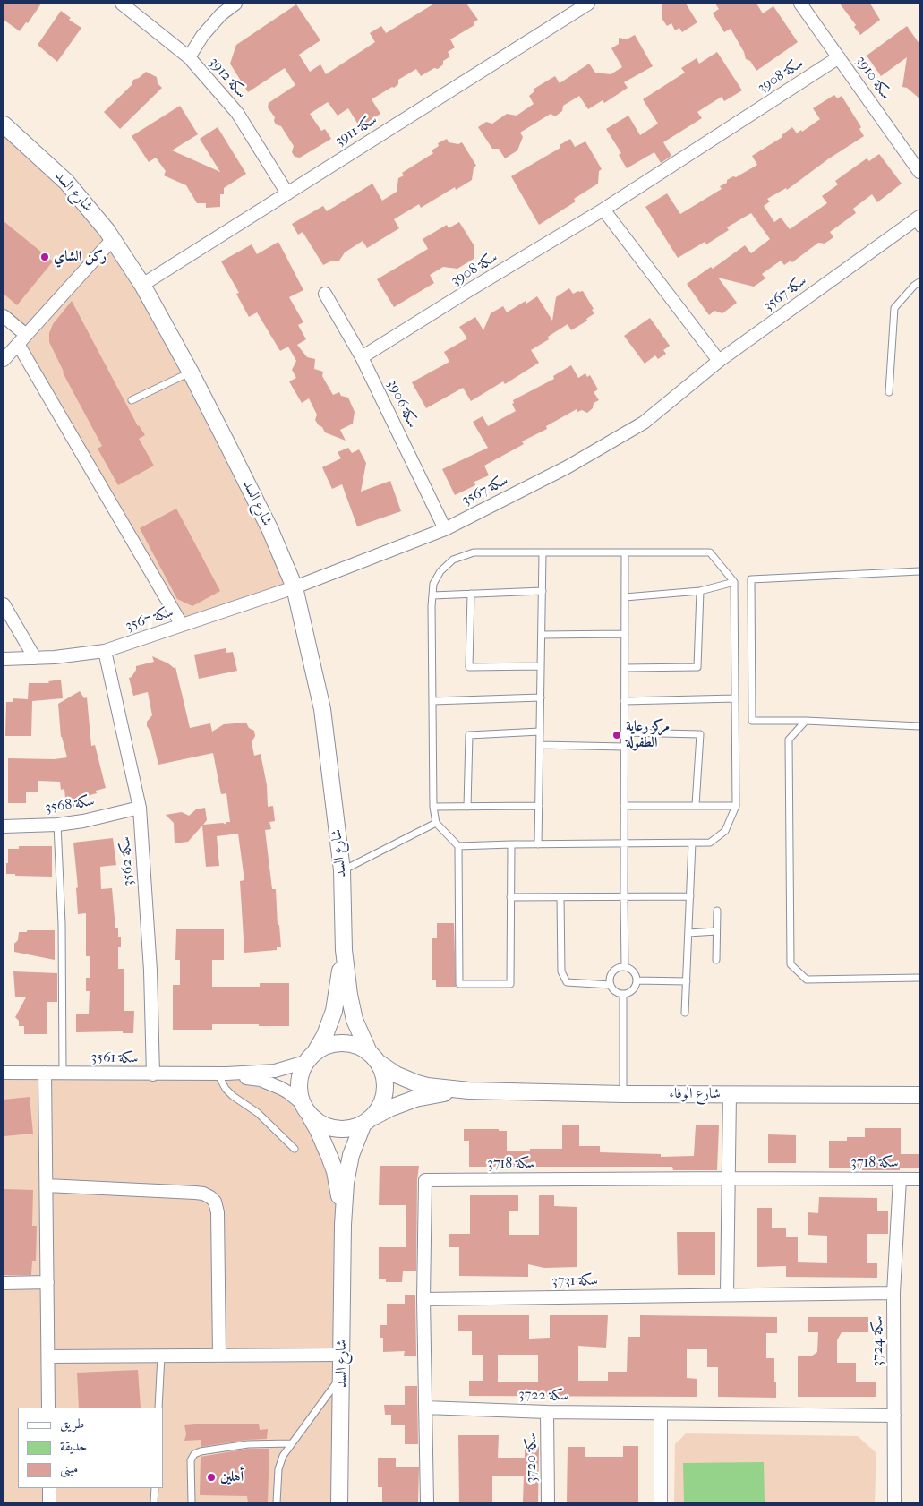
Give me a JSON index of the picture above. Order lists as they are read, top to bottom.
{
  "streets": {
    "street": [
      "سكة 3908",
      "سكة 3912",
      "سكة 3910",
      "سكة 3911",
      "شارع السد",
      "سكة 3567",
      "سكة 3906",
      "سكة 3568",
      "سكة 3562",
      "سكة 3561",
      "شارع الوفاء",
      "سكة 3718",
      "سكة 3731",
      "سكة 3724",
      "سكة 3722",
      "سكة 3720"
    ]
  },
  "crossings": [
    ["سكة 3908", "سكة 3910"],
    ["سكة 3908", "سكة 3906"],
    ["سكة 3912", "سكة 3911"],
    ["سكة 3911", "شارع السد"],
    ["شارع السد", "سكة 3567"],
    ["شارع السد", "سكة 3561"],
    ["شارع السد", "شارع الوفاء"],
    ["سكة 3567", "سكة 3906"],
    ["سكة 3567", "سكة 3562"],
    ["سكة 3568", "سكة 3562"],
    ["سكة 3562", "سكة 3561"],
    ["سكة 3561", "شارع الوفاء"],
    ["سكة 3718", "سكة 3731"],
    ["سكة 3718", "سكة 3724"],
    ["سكة 3718", "سكة 3722"],
    ["سكة 3731", "سكة 3724"],
    ["سكة 3724", "سكة 3722"],
    ["سكة 3722", "سكة 3720"]
  ],
  "places": ["ركن الشاي", "مركز رعاية الطفولة", "أهلين"],
  "legend": ["طريق", "حديقة", "مبنى"]
}
